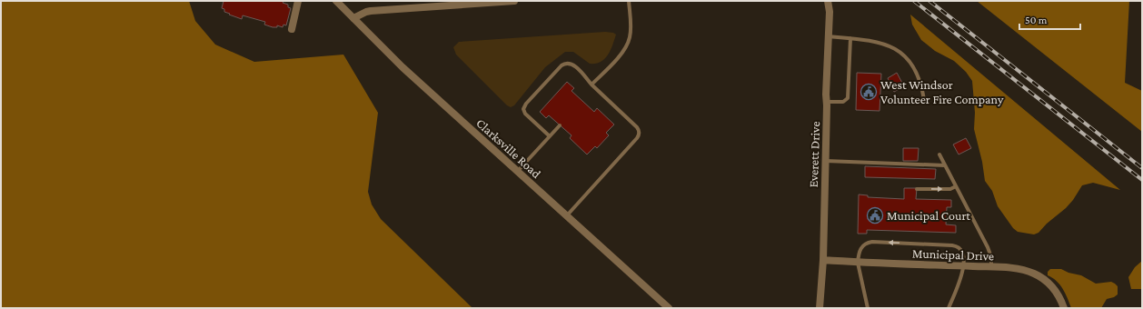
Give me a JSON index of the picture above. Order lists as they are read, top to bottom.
{
  "streets": {
    "street": ["Clarksville Road", "Everett Drive", "Municipal Drive"]
  },
  "crossings": [
    ["Everett Drive", "Municipal Drive"]
  ],
  "places": {
    "public building": ["West Windsor Volunteer Fire Company", "Municipal Court"]
  },
  "scale_bar": "50 m"
}
